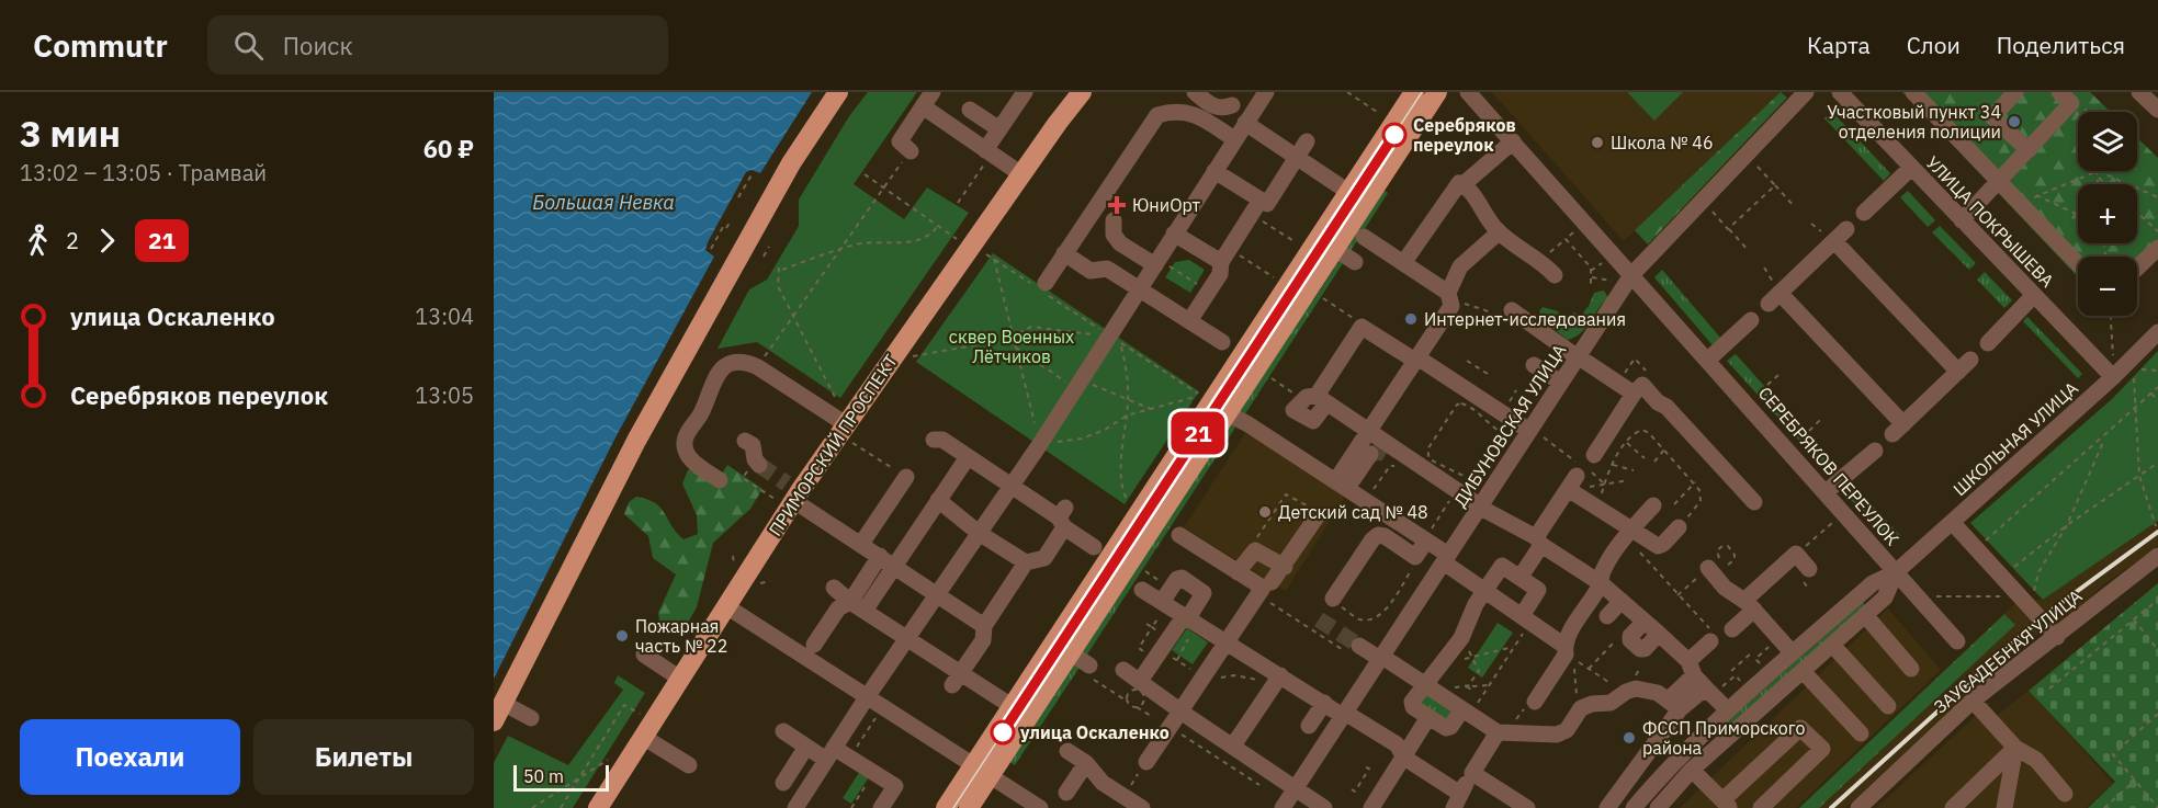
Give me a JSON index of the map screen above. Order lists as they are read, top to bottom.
{
  "streets": {
    "main road": ["ПРИМОРСКИЙ ПРОСПЕКТ"],
    "street": [
      "УЛИЦА ПОКРЫШЕВА",
      "ДИБУНОВСКАЯ УЛИЦА",
      "ШКОЛЬНАЯ УЛИЦА",
      "СЕРЕБРЯКОВ ПЕРЕУЛОК",
      "ЗАУСАДЕБНАЯ УЛИЦА"
    ]
  },
  "crossings": [
    ["УЛИЦА ПОКРЫШЕВА", "ШКОЛЬНАЯ УЛИЦА"],
    ["ДИБУНОВСКАЯ УЛИЦА", "СЕРЕБРЯКОВ ПЕРЕУЛОК"],
    ["ШКОЛЬНАЯ УЛИЦА", "СЕРЕБРЯКОВ ПЕРЕУЛОК"]
  ],
  "water": ["Большая Невка"],
  "parks": ["сквер Военных Лётчиков"],
  "places": {
    "other": [
      "Участковый пункт 34 отделения полиции",
      "Серебряков переулок",
      "Школа № 46",
      "Интернет-исследования",
      "Детский сад № 48",
      "Пожарная часть № 22",
      "улица Оскаленко",
      "ФССП Приморского района"
    ],
    "health": ["ЮниОрт"]
  },
  "lines": ["tram line 21"],
  "scale_bar": "50 m",
  "page": {
    "header": "Commutr",
    "search": "Поиск",
    "nav": ["Карта", "Слои", "Поделиться"],
    "heading": ["3 мин", "13:02 – 13:05 · Трамвай", "60 ₽"],
    "on_map": "21",
    "map_buttons": ["+", "−"],
    "legs": ["2", "21"],
    "list": [
      {
        "name": "улица Оскаленко",
        "value": "13:04"
      },
      {
        "name": "Серебряков переулок",
        "value": "13:05"
      }
    ],
    "buttons": ["Поехали", "Билеты"],
    "scale": "50 m"
  }
}
